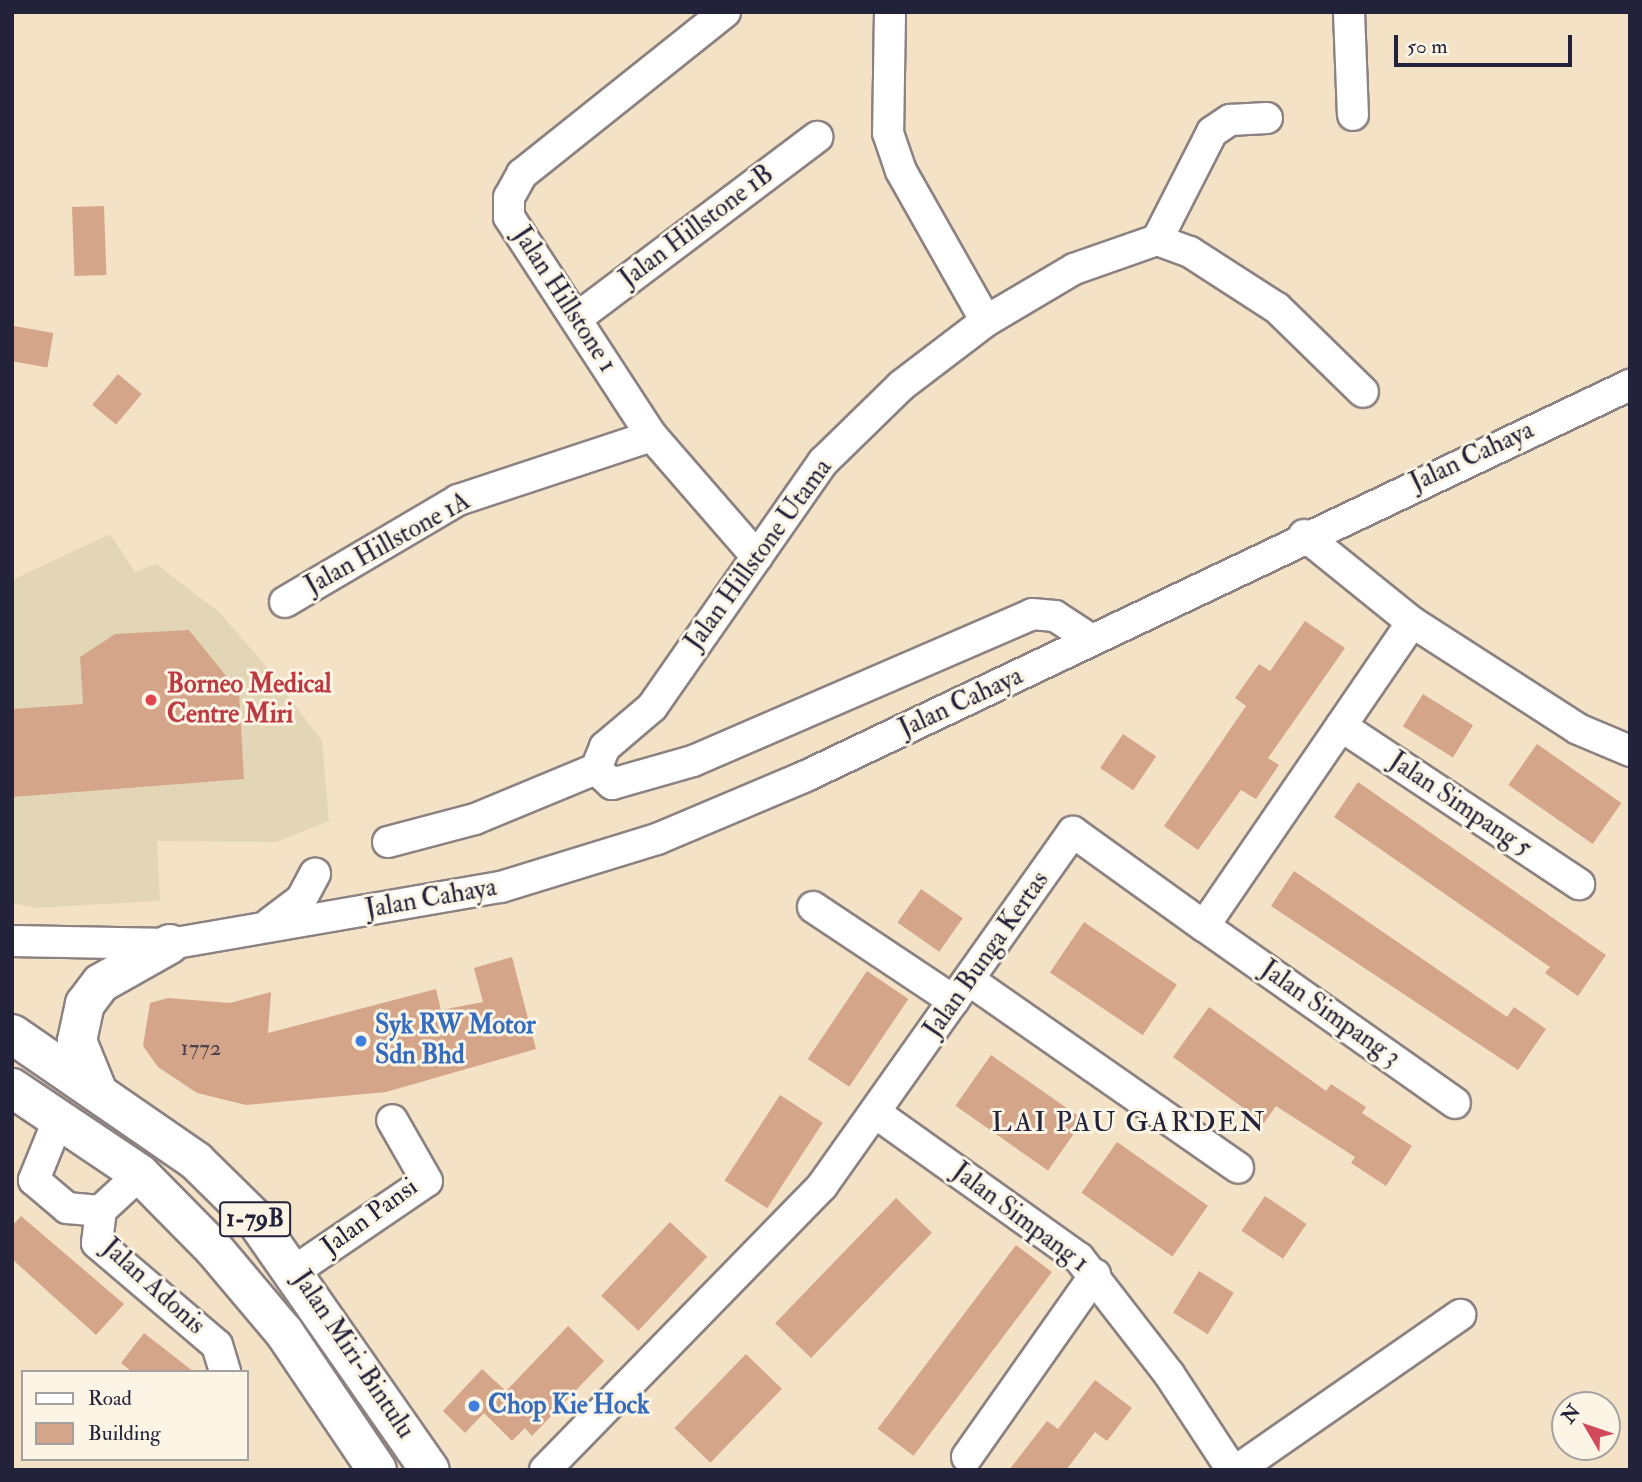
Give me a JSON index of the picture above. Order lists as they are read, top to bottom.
{
  "streets": {
    "highway": ["1-79B", "Jalan Miri-Bintulu"],
    "street": [
      "Jalan Hillstone 1B",
      "Jalan Hillstone 1",
      "Jalan Cahaya",
      "Jalan Hillstone 1A",
      "Jalan Hillstone Utama",
      "Jalan Simpang 5",
      "Jalan Bunga Kertas",
      "Jalan Simpang 3",
      "Jalan Pansi",
      "Jalan Simpang 1",
      "Jalan Adonis"
    ]
  },
  "crossings": [
    ["Jalan Hillstone 1B", "Jalan Hillstone 1"],
    ["Jalan Hillstone 1", "Jalan Hillstone 1A"],
    ["Jalan Hillstone 1", "Jalan Hillstone Utama"],
    ["Jalan Bunga Kertas", "Jalan Simpang 3"],
    ["Jalan Bunga Kertas", "Jalan Simpang 1"],
    ["Jalan Pansi", "Jalan Miri-Bintulu"],
    ["Jalan Adonis", "Jalan Miri-Bintulu"]
  ],
  "districts": ["LAI PAU GARDEN"],
  "places": ["Borneo Medical Centre Miri", "Syk RW Motor Sdn Bhd", "Chop Kie Hock"],
  "house_numbers": ["1772"],
  "legend": ["Road", "Building"],
  "scale_bar": "50 m",
  "north": "top left"
}
